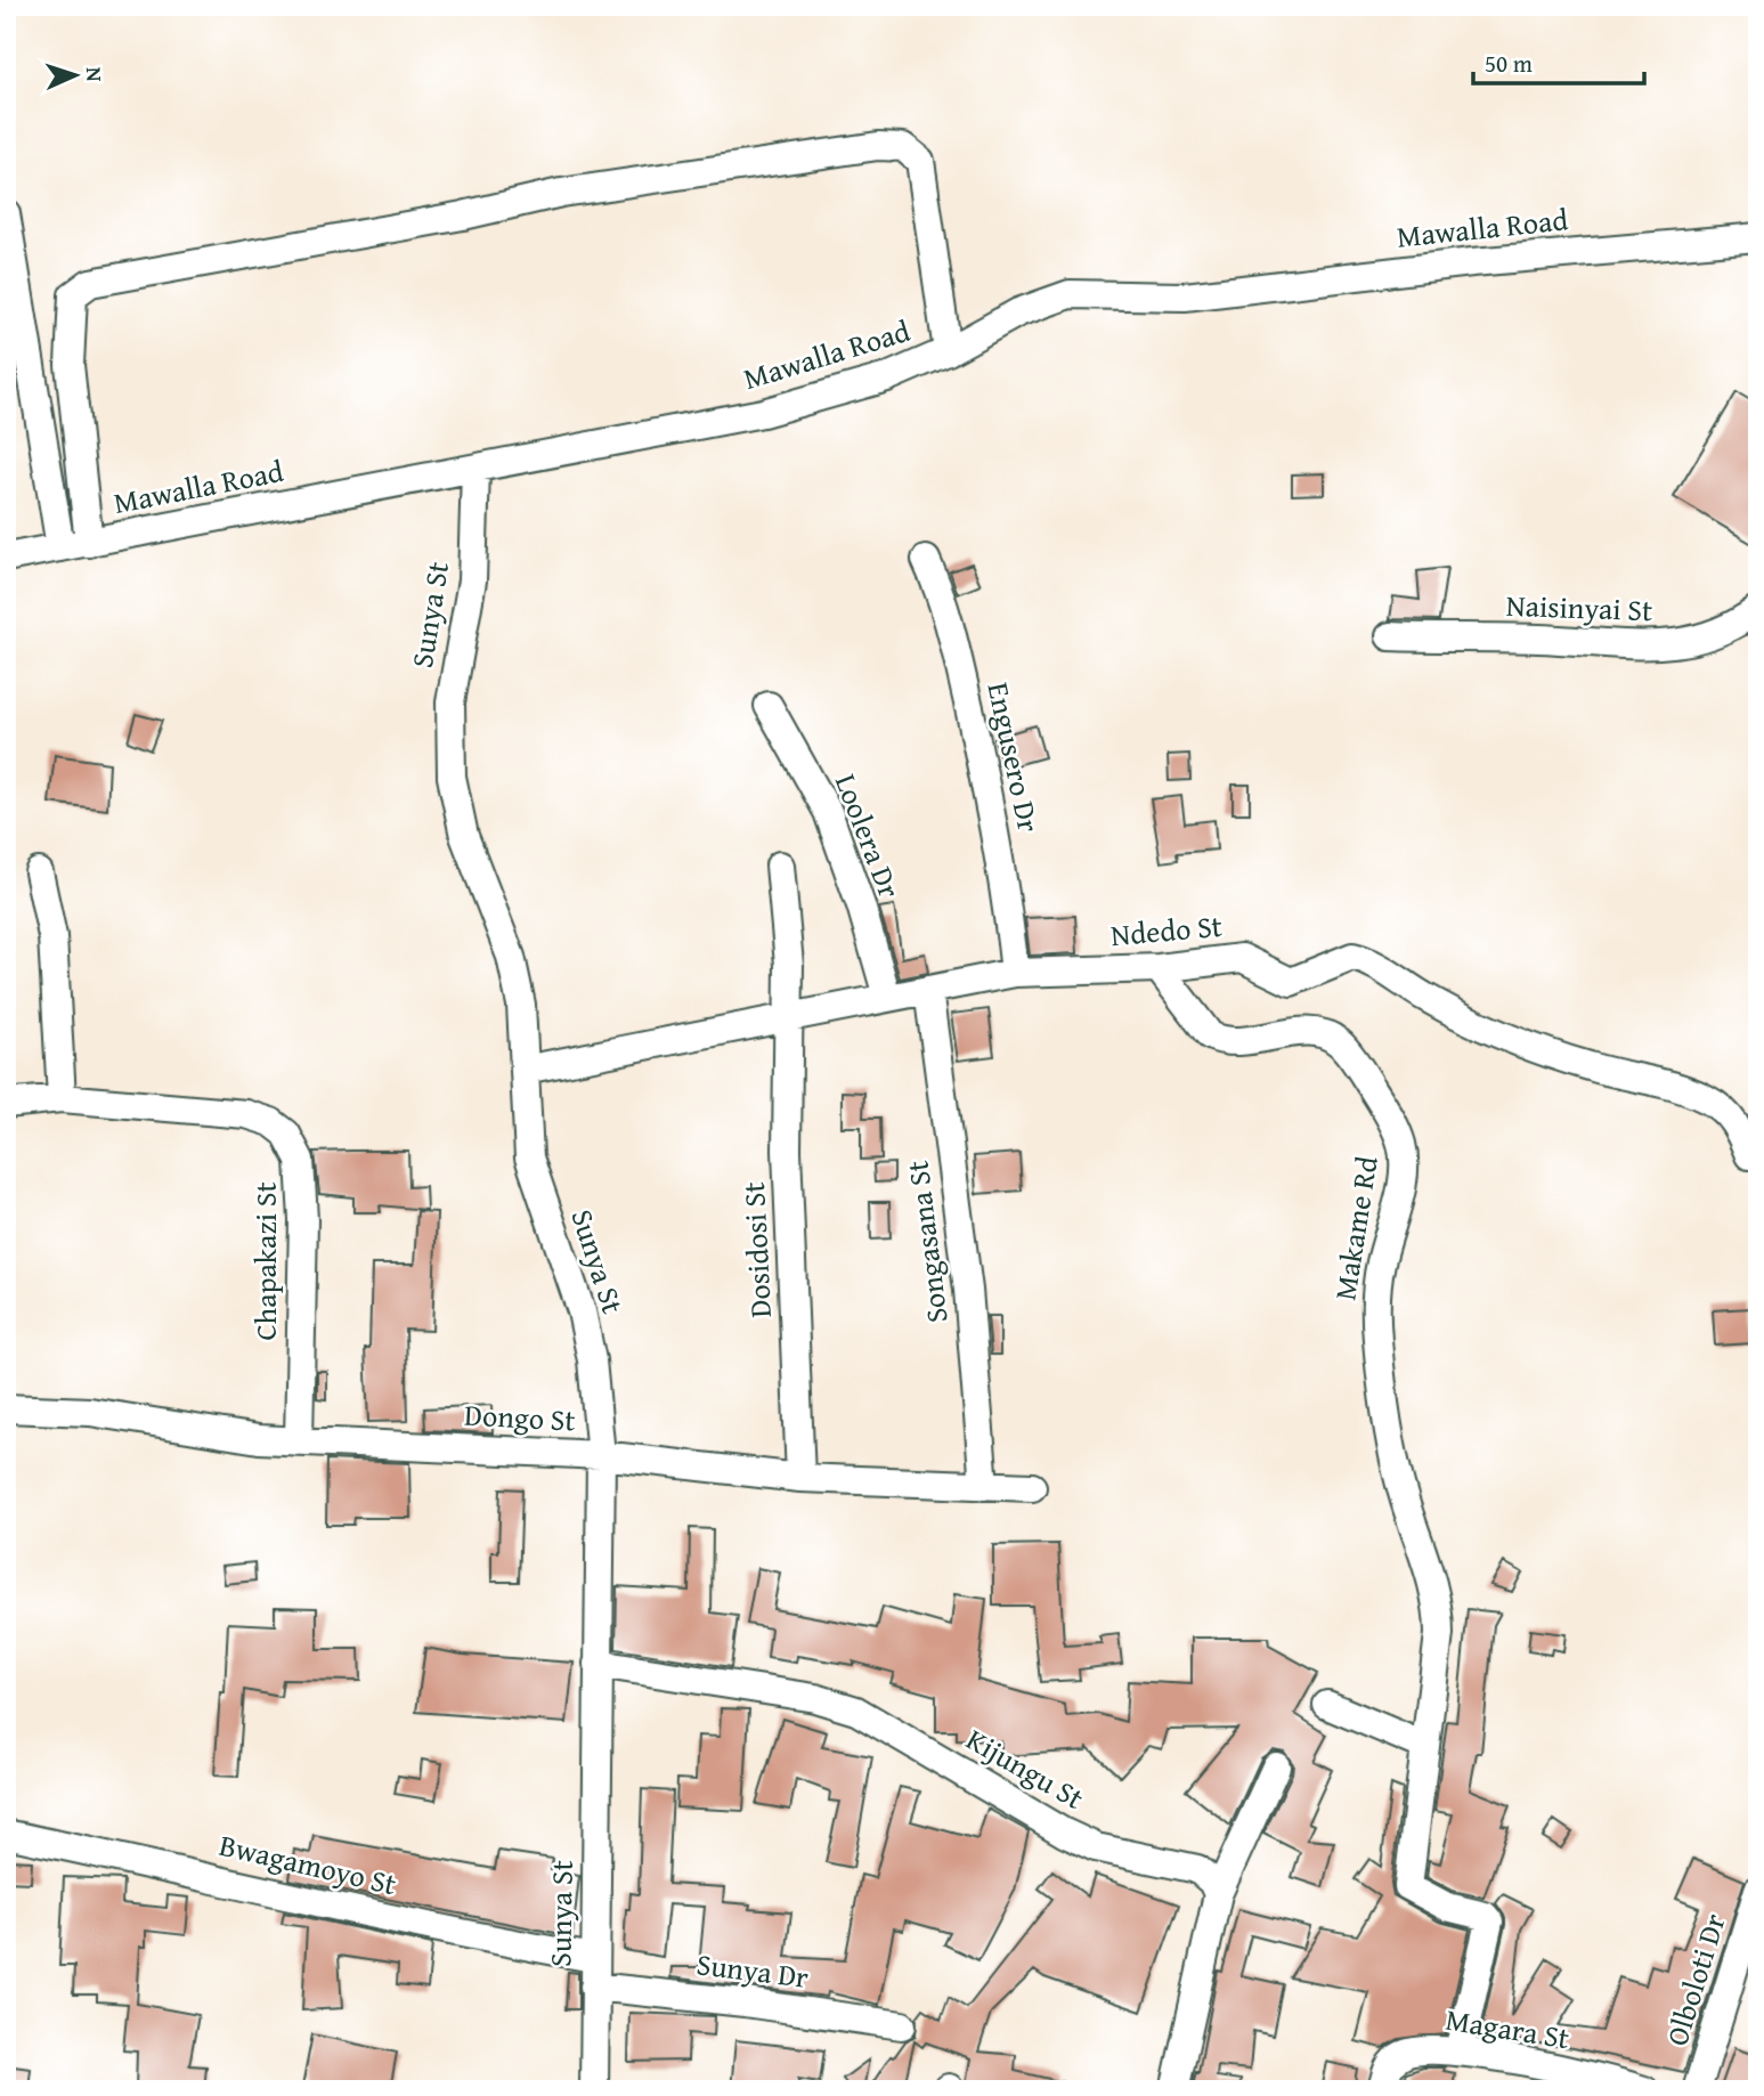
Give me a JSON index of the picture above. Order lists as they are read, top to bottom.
{
  "streets": {
    "street": [
      "Mawalla Road",
      "Naisinyai St",
      "Sunya St",
      "Engusero Dr",
      "Loolera Dr",
      "Ndedo St",
      "Makame Rd",
      "Songasana St",
      "Dosidosi St",
      "Chapakazi St",
      "Dongo St",
      "Kijungu St",
      "Bwagamoyo St",
      "Sunya Dr",
      "Olboloti Dr",
      "Magara St"
    ]
  },
  "crossings": [
    ["Mawalla Road", "Sunya St"],
    ["Sunya St", "Ndedo St"],
    ["Sunya St", "Dongo St"],
    ["Sunya St", "Kijungu St"],
    ["Sunya St", "Bwagamoyo St"],
    ["Sunya St", "Sunya Dr"],
    ["Engusero Dr", "Ndedo St"],
    ["Loolera Dr", "Ndedo St"],
    ["Ndedo St", "Makame Rd"],
    ["Ndedo St", "Songasana St"],
    ["Ndedo St", "Dosidosi St"],
    ["Songasana St", "Dongo St"],
    ["Dosidosi St", "Dongo St"],
    ["Chapakazi St", "Dongo St"]
  ],
  "scale_bar": "50 m",
  "north": "right"
}
